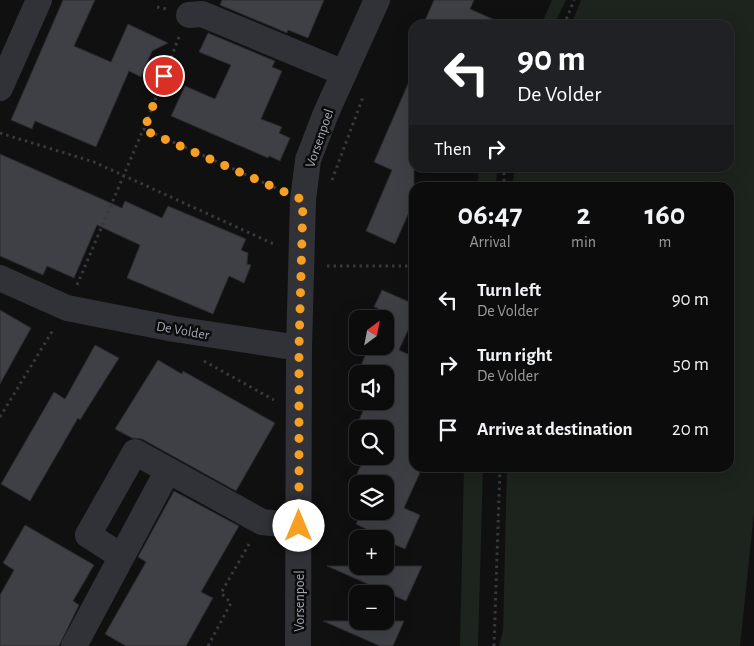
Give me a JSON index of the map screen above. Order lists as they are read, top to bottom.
{
  "streets": {
    "street": ["Vorsenpoel", "De Volder"]
  },
  "crossings": [
    ["Vorsenpoel", "De Volder"]
  ],
  "north": "top right",
  "page": {
    "turn": ["90 m", "De Volder"],
    "then": "Then",
    "eta": [
      "06:47",
      "Arrival",
      "2",
      "min",
      "160",
      "m"
    ],
    "list": [
      {
        "name": "Turn left",
        "note": "De Volder",
        "value": "90 m"
      },
      {
        "name": "Turn right",
        "note": "De Volder",
        "value": "50 m"
      },
      {
        "name": "Arrive at destination",
        "value": "20 m"
      }
    ],
    "map_buttons": ["+", "−"]
  }
}
